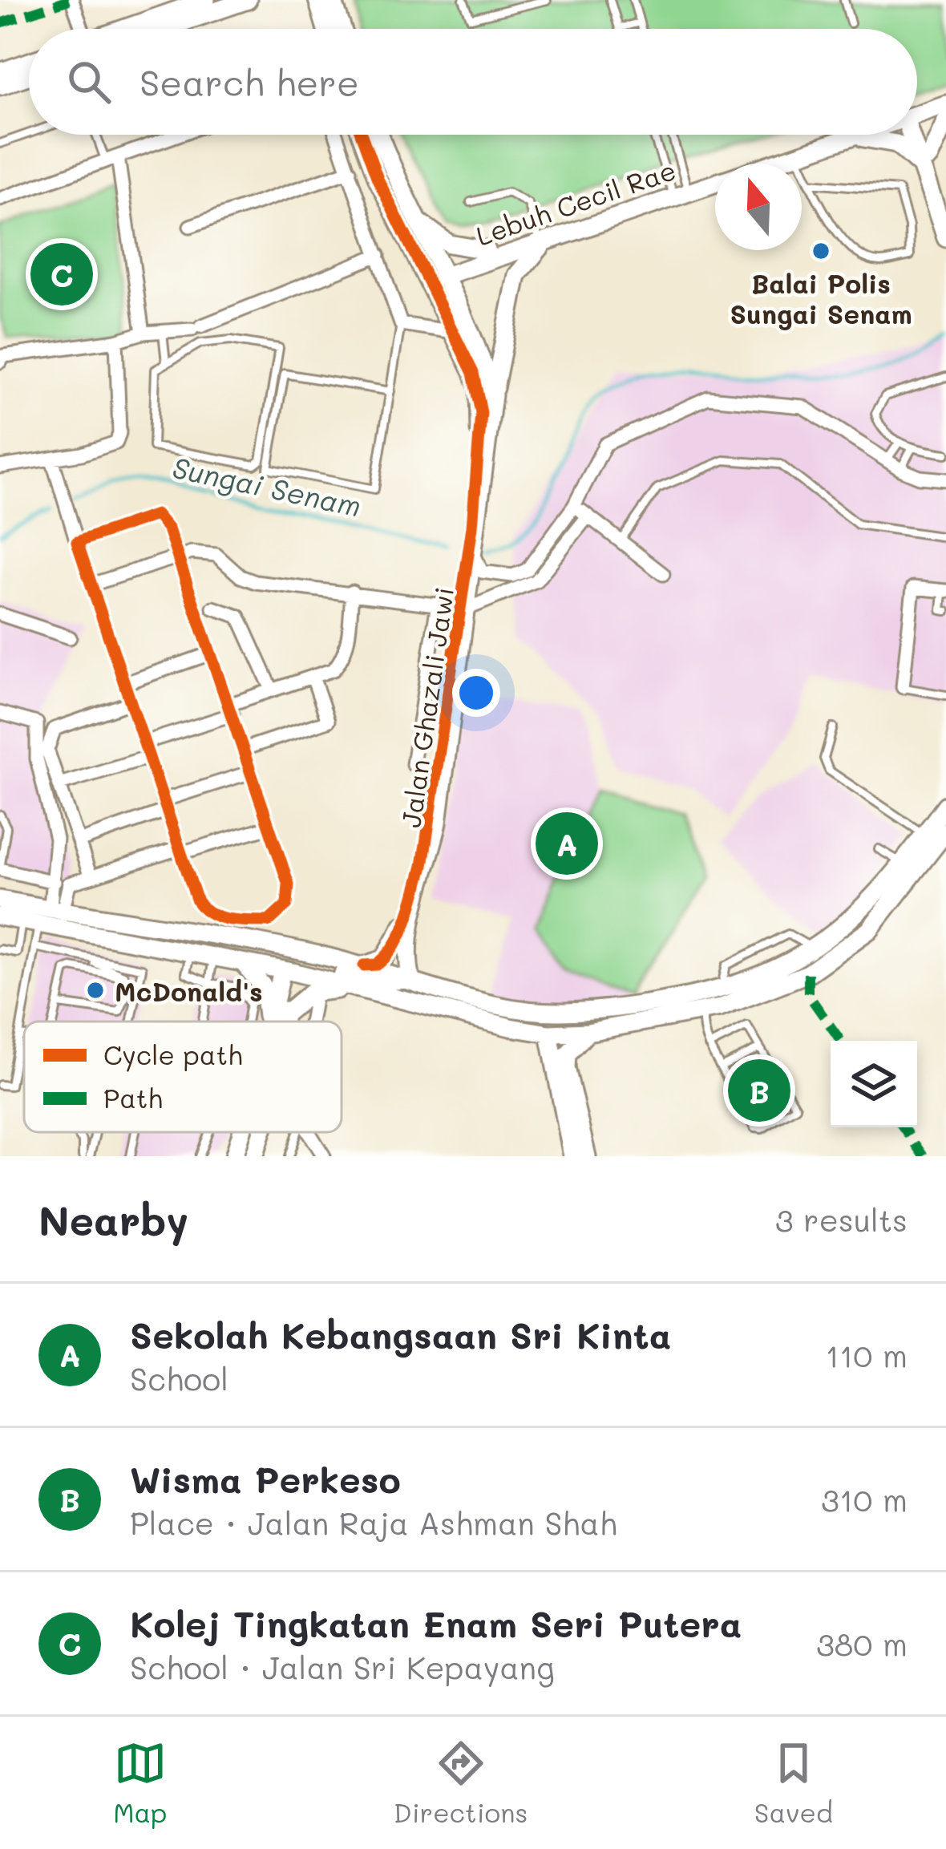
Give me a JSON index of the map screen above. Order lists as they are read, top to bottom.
{
  "streets": {
    "street": ["Lebuh Cecil Rae", "Jalan Ghazali Jawi"]
  },
  "crossings": [
    ["Lebuh Cecil Rae", "Jalan Ghazali Jawi"]
  ],
  "water": ["Sungai Senam"],
  "places": ["Balai Polis Sungai Senam", "McDonald's"],
  "legend": ["Cycle path", "Path"],
  "north": "top",
  "page": {
    "search": "Search here",
    "pins": ["C", "A", "B"],
    "heading": ["Nearby", "3 results"],
    "list": [
      {
        "mark": "A",
        "name": "Sekolah Kebangsaan Sri Kinta",
        "note": "School",
        "value": "110 m"
      },
      {
        "mark": "B",
        "name": "Wisma Perkeso",
        "note": "Place · Jalan Raja Ashman Shah",
        "value": "310 m"
      },
      {
        "mark": "C",
        "name": "Kolej Tingkatan Enam Seri Putera",
        "note": "School · Jalan Sri Kepayang",
        "value": "380 m"
      }
    ],
    "nav": ["Map", "Directions", "Saved"]
  }
}
